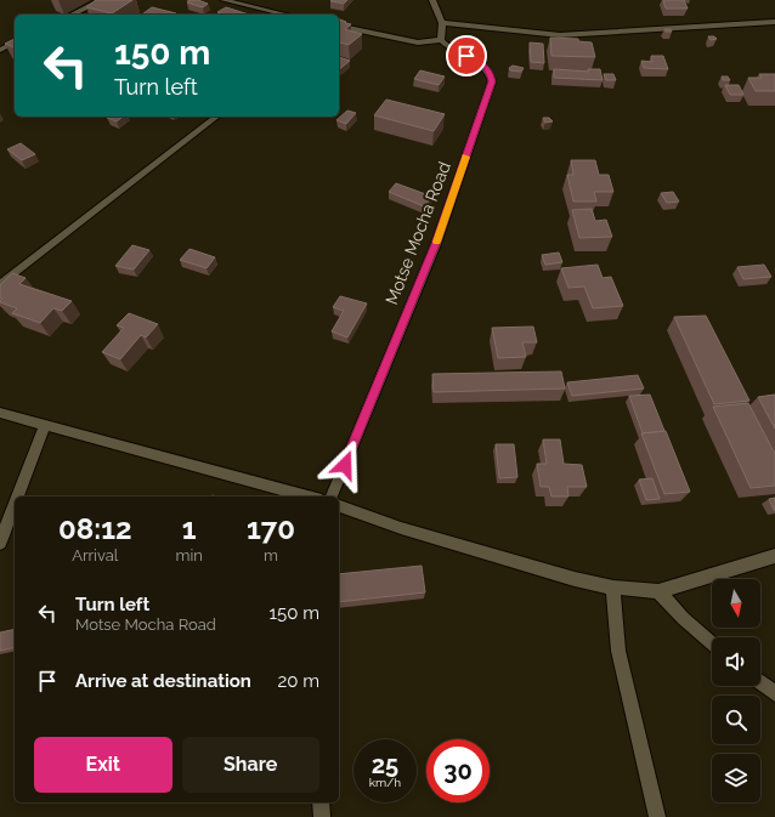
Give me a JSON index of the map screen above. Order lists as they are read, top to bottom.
{
  "streets": {
    "street": ["Motse Mocha Road"]
  },
  "north": "bottom",
  "page": {
    "turn": ["150 m", "Turn left"],
    "eta": [
      "08:12",
      "Arrival",
      "1",
      "min",
      "170",
      "m"
    ],
    "list": [
      {
        "name": "Turn left",
        "note": "Motse Mocha Road",
        "value": "150 m"
      },
      {
        "name": "Arrive at destination",
        "value": "20 m"
      }
    ],
    "buttons": ["Exit", "Share"],
    "speed": "25 km/h",
    "limit": "30"
  }
}
